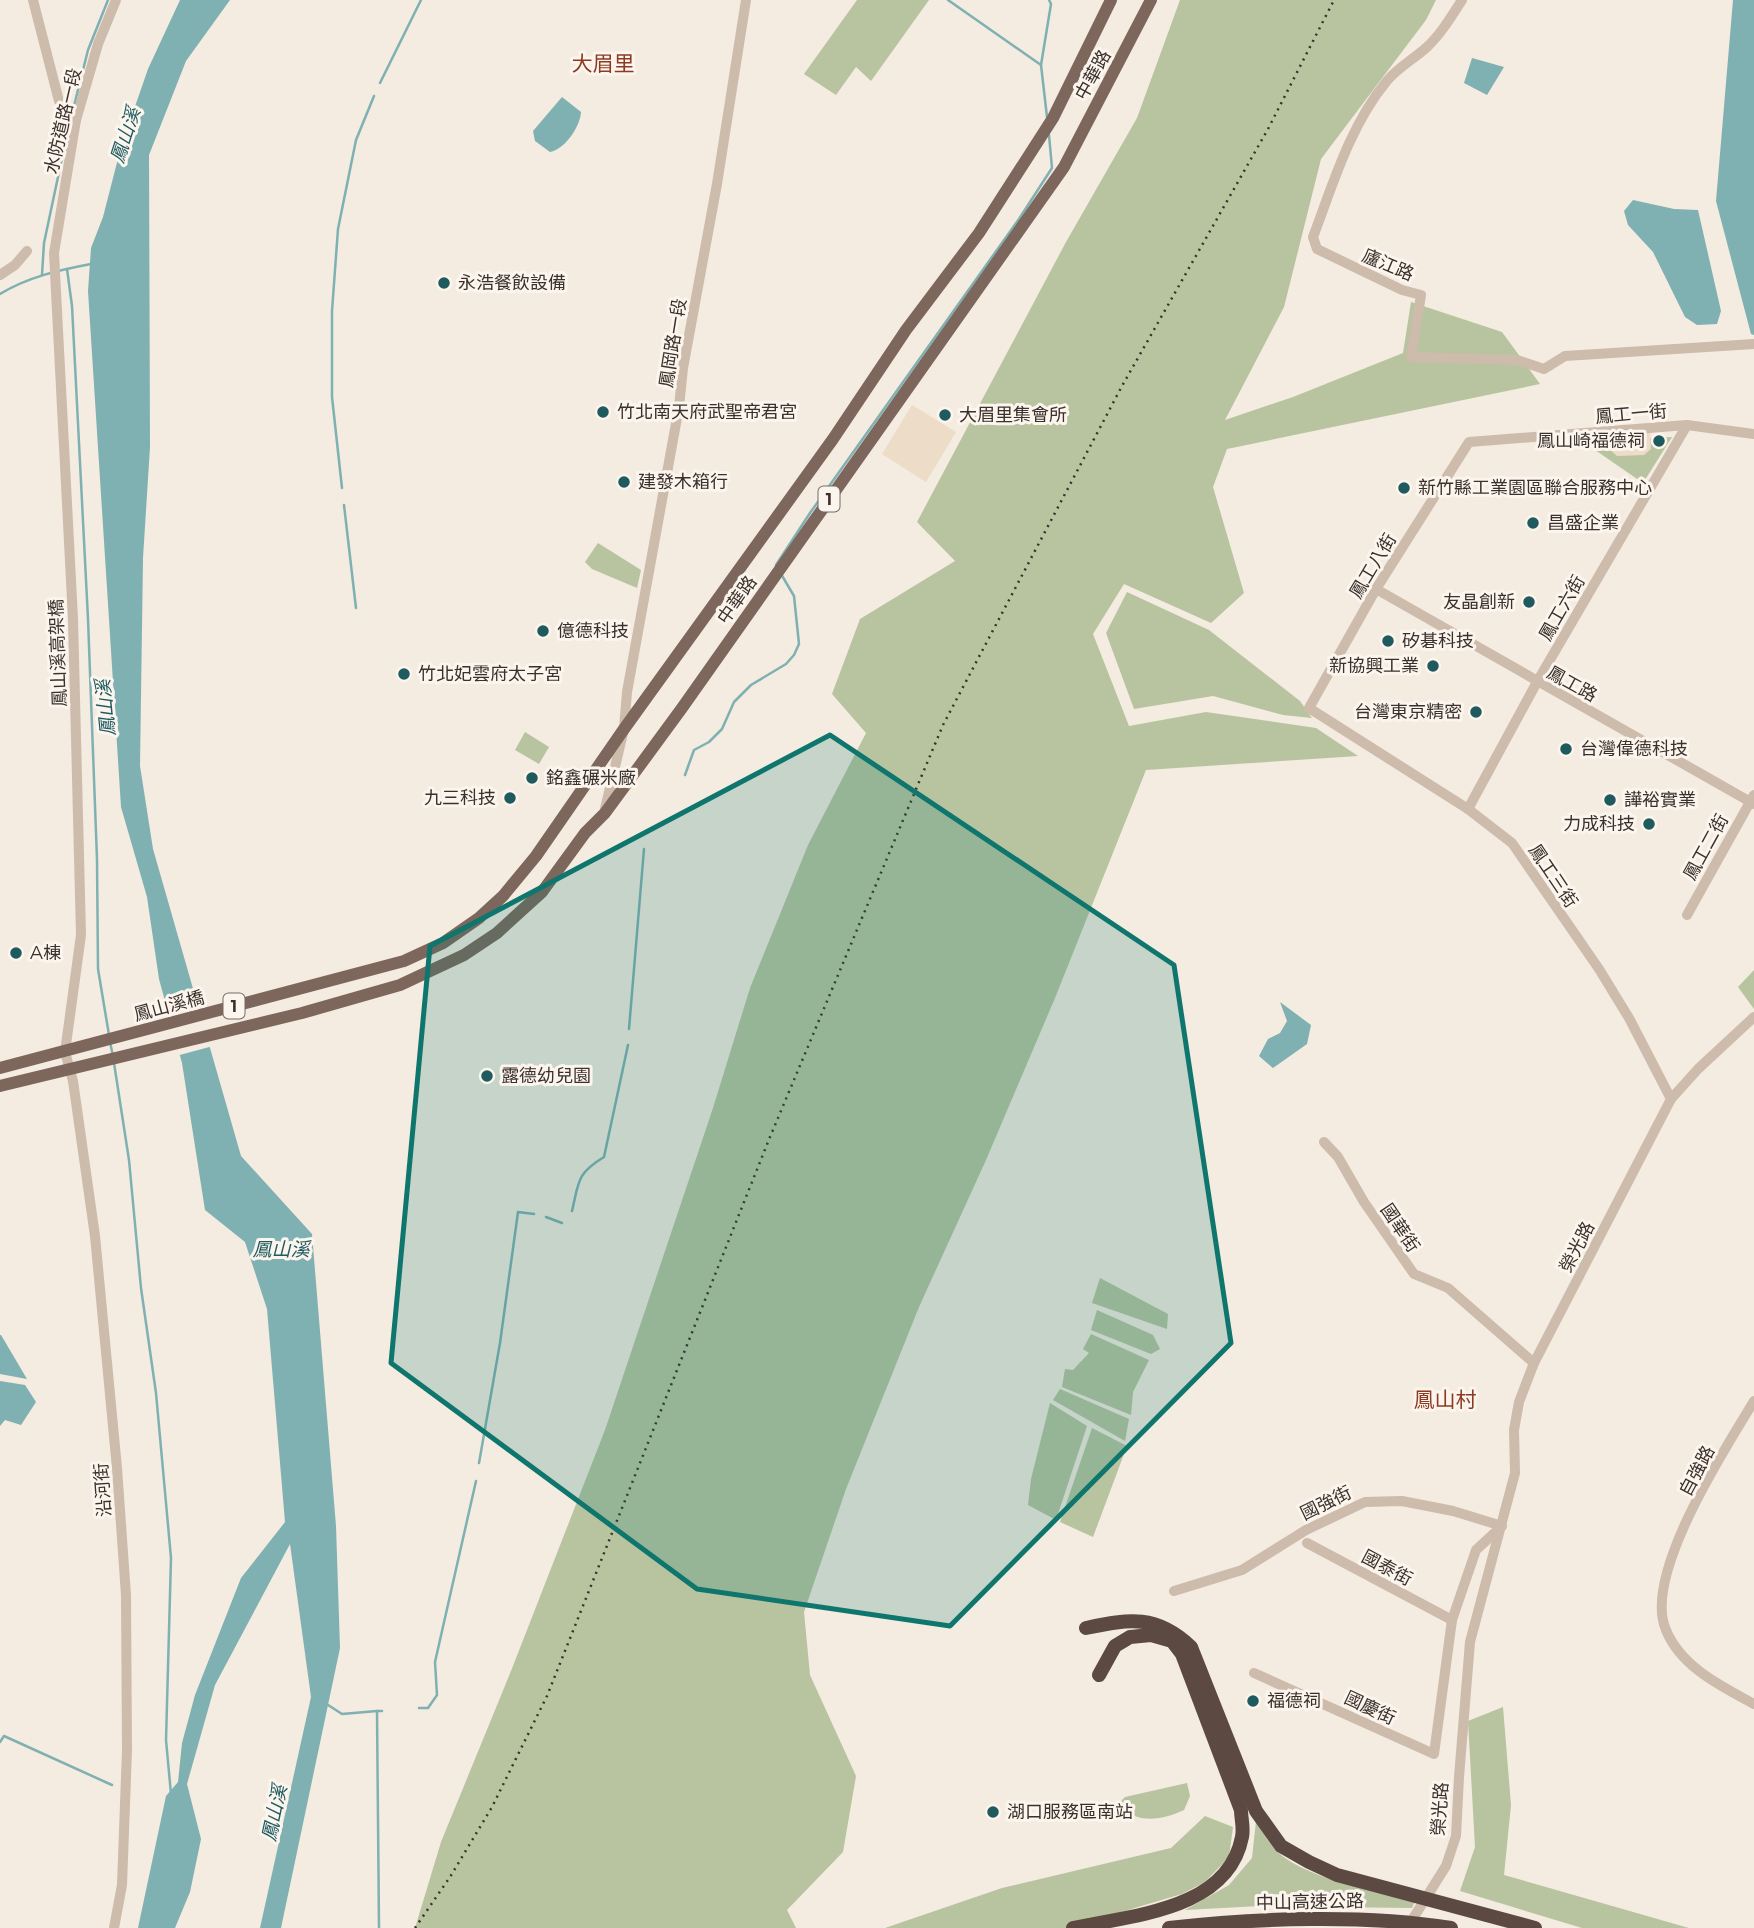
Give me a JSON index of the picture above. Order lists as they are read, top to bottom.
{
  "streets": {
    "highway": ["中山高速公路"],
    "main road": ["中華路", "1", "鳳山溪橋"],
    "street": [
      "水防道路一段",
      "廬江路",
      "鳳岡路一段",
      "鳳工一街",
      "鳳工八街",
      "鳳工六街",
      "鳳山溪高架橋",
      "鳳工路",
      "鳳工二街",
      "鳳工三街",
      "國華街",
      "榮光路",
      "自強路",
      "沿河街",
      "國強街",
      "國泰街",
      "國慶街"
    ]
  },
  "crossings": [
    ["中華路", "鳳岡路一段"],
    ["中華路", "1"],
    ["中華路", "鳳山溪橋"],
    ["中華路", "沿河街"],
    ["水防道路一段", "鳳山溪高架橋"],
    ["鳳工一街", "鳳工八街"],
    ["鳳工一街", "鳳工六街"],
    ["1", "鳳山溪高架橋"],
    ["1", "鳳山溪橋"],
    ["1", "沿河街"],
    ["鳳工八街", "鳳工路"],
    ["鳳工八街", "鳳工三街"],
    ["鳳工六街", "鳳工路"],
    ["鳳工六街", "鳳工三街"],
    ["鳳山溪高架橋", "鳳山溪橋"],
    ["鳳山溪高架橋", "沿河街"],
    ["鳳工路", "鳳工二街"],
    ["鳳工三街", "榮光路"],
    ["鳳山溪橋", "沿河街"],
    ["國華街", "榮光路"],
    ["榮光路", "國強街"],
    ["國泰街", "國慶街"]
  ],
  "districts": ["大眉里", "鳳山村"],
  "water": ["鳳山溪"],
  "places": [
    "永浩餐飲設備",
    "竹北南天府武聖帝君宮",
    "大眉里集會所",
    "鳳山崎福德祠",
    "建發木箱行",
    "新竹縣工業園區聯合服務中心",
    "昌盛企業",
    "友晶創新",
    "億德科技",
    "矽碁科技",
    "新協興工業",
    "竹北妃雲府太子宮",
    "台灣東京精密",
    "台灣偉德科技",
    "銘鑫碾米廠",
    "九三科技",
    "譁裕實業",
    "力成科技",
    "A棟",
    "露德幼兒園",
    "福德祠",
    "湖口服務區南站"
  ]
}
